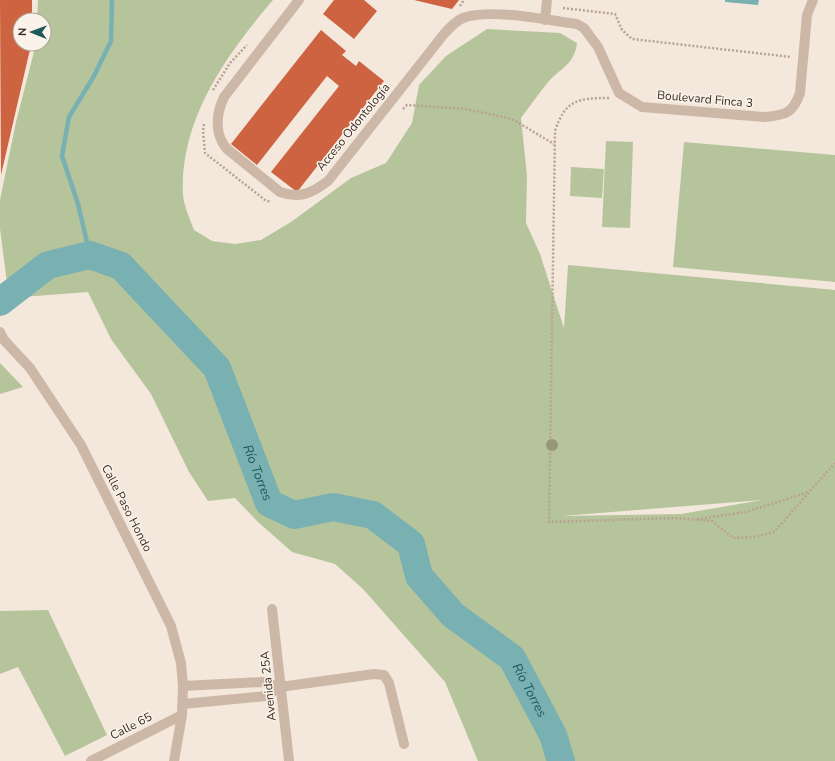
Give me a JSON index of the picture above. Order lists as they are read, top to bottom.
{
  "streets": {
    "street": [
      "Boulevard Finca 3",
      "Acceso Odontología",
      "Calle Paso Hondo",
      "Avenida 25A",
      "Calle 65"
    ]
  },
  "crossings": [
    ["Boulevard Finca 3", "Acceso Odontología"],
    ["Calle Paso Hondo", "Calle 65"],
    ["Avenida 25A", "Calle 65"]
  ],
  "water": ["Río Torres"],
  "north": "left"
}
